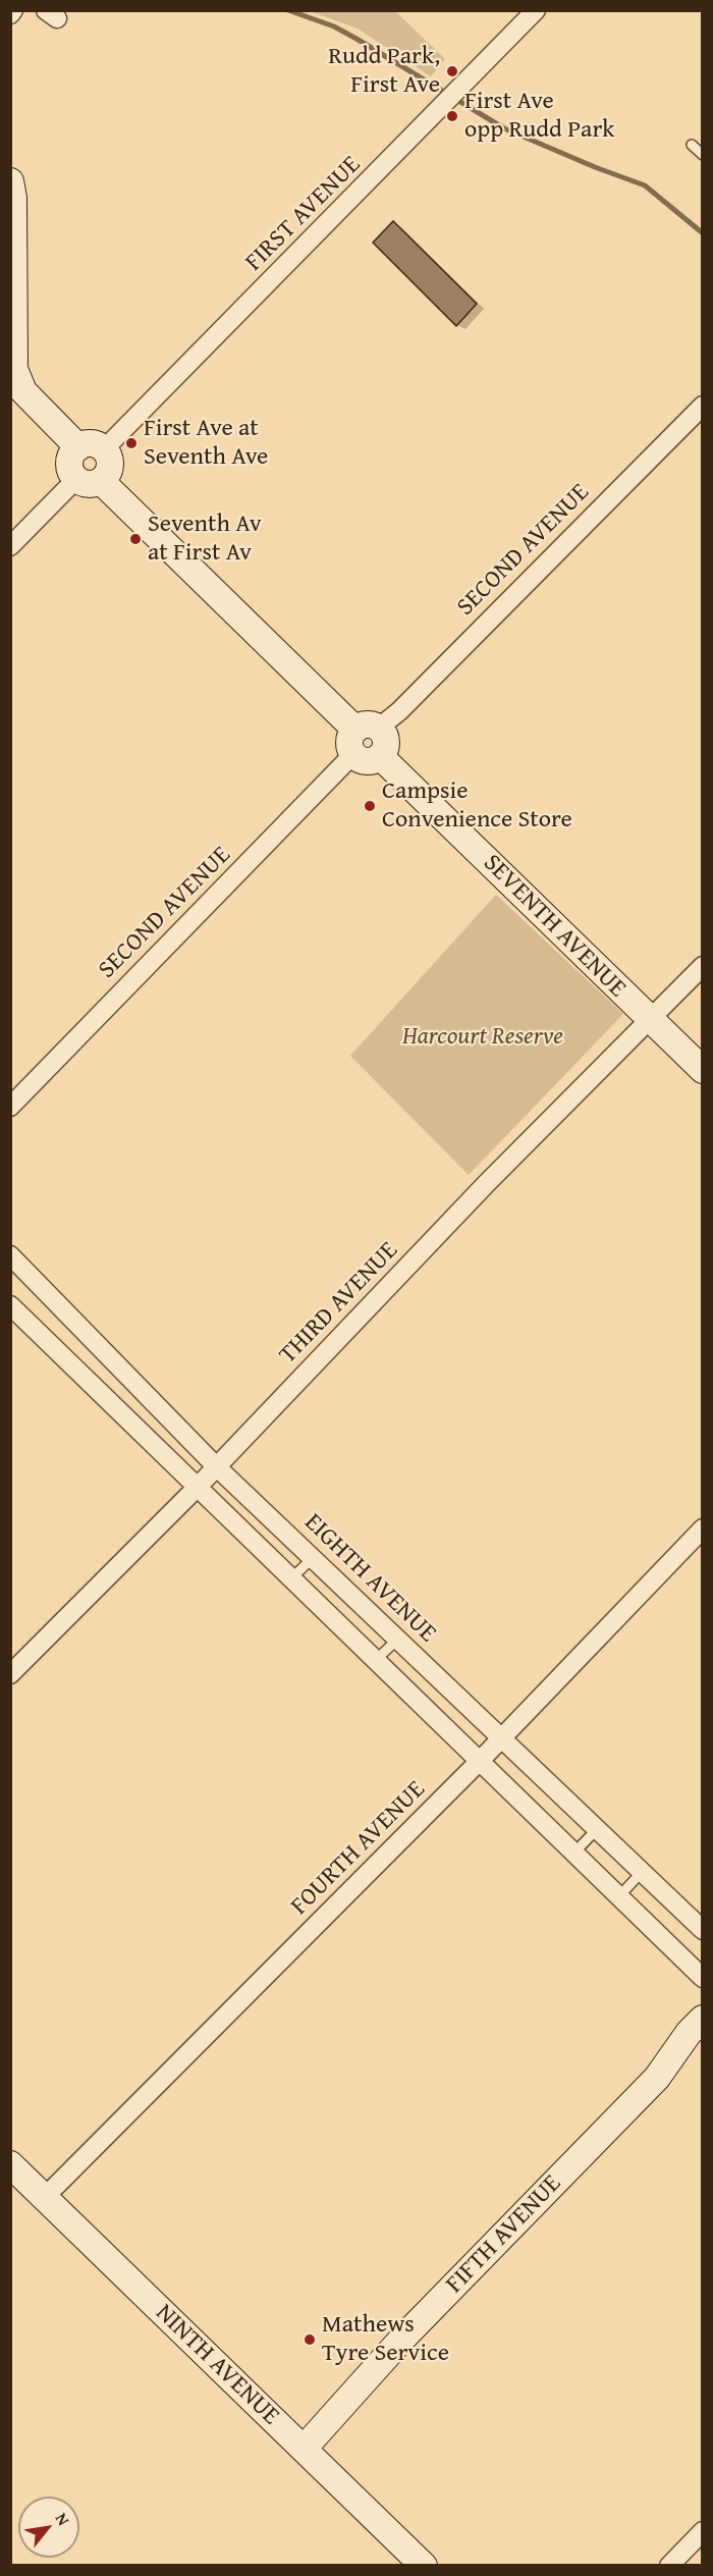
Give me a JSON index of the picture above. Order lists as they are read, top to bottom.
{
  "streets": {
    "main road": ["SEVENTH AVENUE", "FIFTH AVENUE", "NINTH AVENUE"],
    "street": [
      "FIRST AVENUE",
      "SECOND AVENUE",
      "THIRD AVENUE",
      "EIGHTH AVENUE",
      "FOURTH AVENUE"
    ]
  },
  "crossings": [
    ["SECOND AVENUE", "SEVENTH AVENUE"],
    ["SEVENTH AVENUE", "THIRD AVENUE"],
    ["THIRD AVENUE", "EIGHTH AVENUE"],
    ["EIGHTH AVENUE", "FOURTH AVENUE"],
    ["FOURTH AVENUE", "NINTH AVENUE"],
    ["FIFTH AVENUE", "NINTH AVENUE"]
  ],
  "parks": ["Harcourt Reserve"],
  "places": [
    "Rudd Park, First Ave",
    "First Ave opp Rudd Park",
    "First Ave at Seventh Ave",
    "Seventh Av at First Av",
    "Campsie Convenience Store",
    "Mathews Tyre Service"
  ],
  "north": "top right"
}
